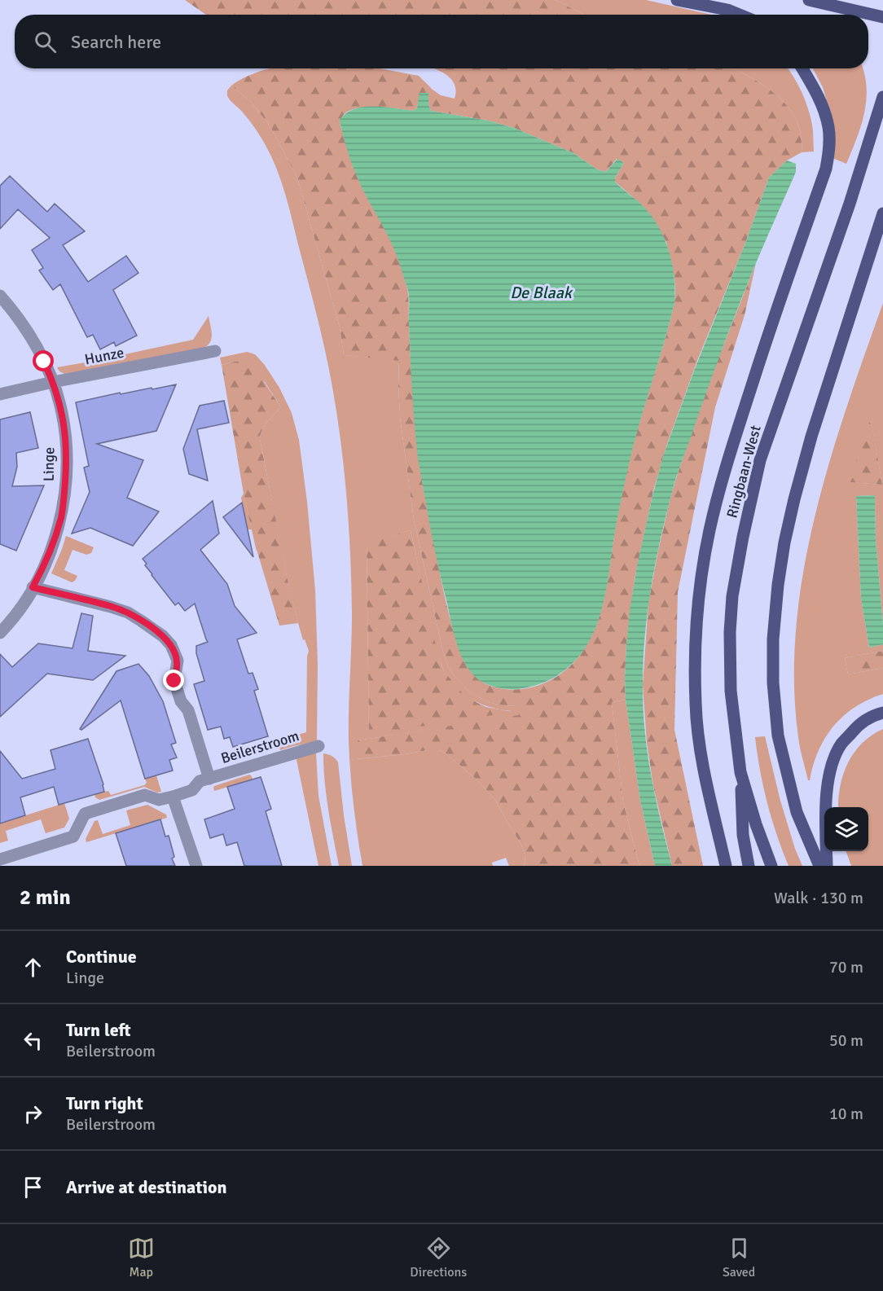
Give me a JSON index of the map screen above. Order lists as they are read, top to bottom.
{
  "streets": {
    "main road": ["Ringbaan-West"],
    "street": ["Hunze", "Linge", "Beilerstroom"]
  },
  "crossings": [
    ["Hunze", "Linge"],
    ["Linge", "Beilerstroom"]
  ],
  "water": ["De Blaak"],
  "page": {
    "search": "Search here",
    "heading": ["2 min", "Walk · 130 m"],
    "list": [
      ["Continue", "Linge", "70 m"],
      ["Turn left", "Beilerstroom", "50 m"],
      ["Turn right", "Beilerstroom", "10 m"],
      "Arrive at destination"
    ],
    "nav": ["Map", "Directions", "Saved"]
  }
}
